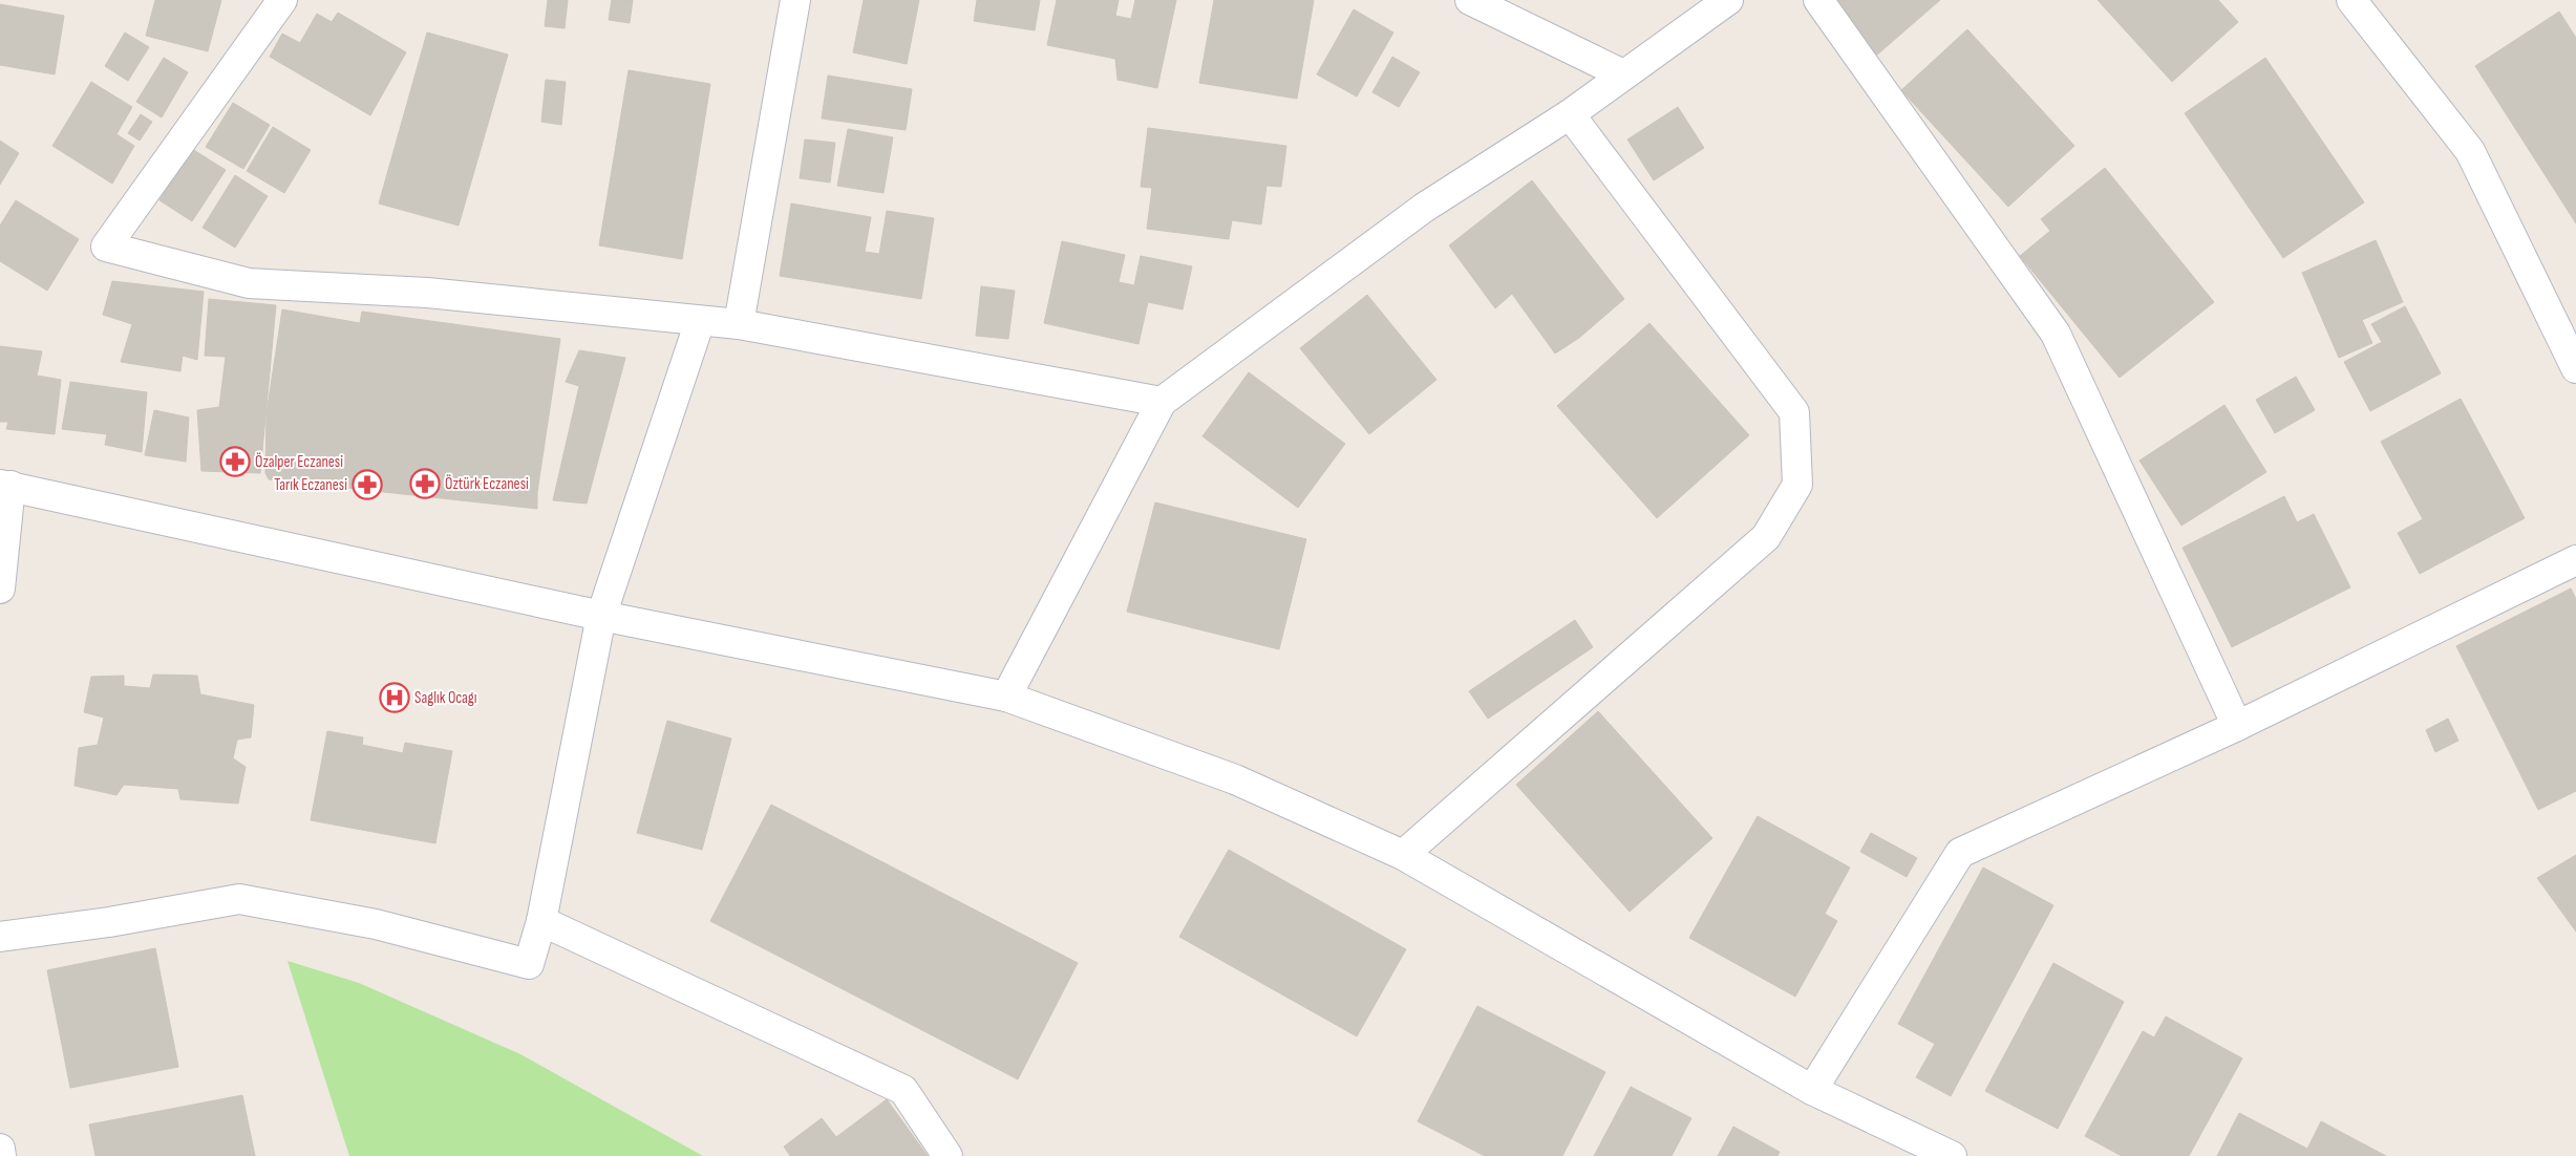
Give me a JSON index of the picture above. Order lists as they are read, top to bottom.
{
  "places": {
    "pharmacy": ["Özalper Eczanesi", "Öztürk Eczanesi", "Tarık Eczanesi"],
    "hospital": ["Saglık Ocagı"]
  }
}
